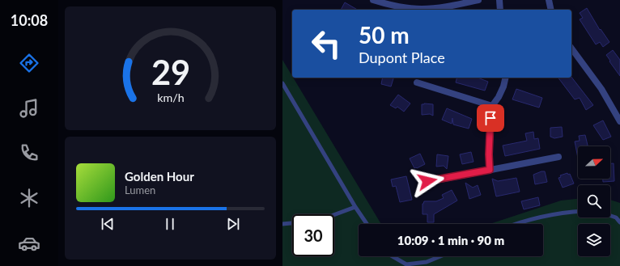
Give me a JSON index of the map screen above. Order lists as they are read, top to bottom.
{
  "north": "right",
  "page": {
    "tabs": "10:08",
    "turn": ["50 m", "Dupont Place"],
    "song": ["Golden Hour", "Lumen"],
    "limit": "30",
    "trip": "10:09 · 1 min · 90 m",
    "gauge": ["29", "km/h"]
  }
}
